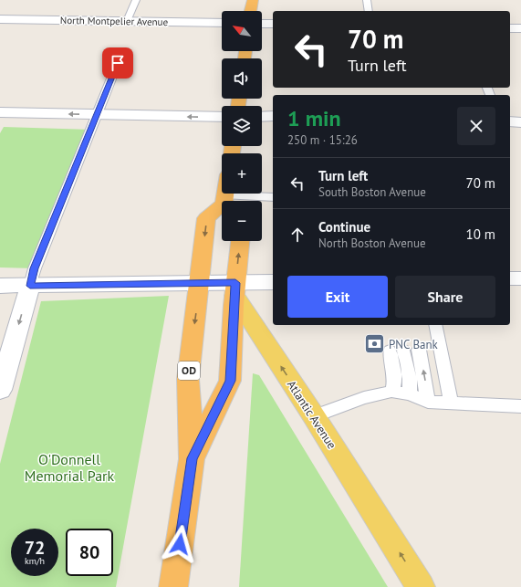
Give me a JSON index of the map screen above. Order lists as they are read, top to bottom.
{
  "streets": {
    "highway": ["OD"],
    "main road": ["Atlantic Avenue"],
    "street": ["North Montpelier Avenue"]
  },
  "crossings": [
    ["OD", "Atlantic Avenue"]
  ],
  "one_way": ["Atlantic Avenue"],
  "parks": ["O'Donnell Memorial Park"],
  "places": {
    "bank": ["PNC Bank"]
  },
  "north": "top left",
  "page": {
    "map_buttons": ["+", "−"],
    "turn": ["70 m", "Turn left"],
    "heading": ["1 min", "250 m · 15:26"],
    "list": [
      {
        "name": "Turn left",
        "note": "South Boston Avenue",
        "value": "70 m"
      },
      {
        "name": "Continue",
        "note": "North Boston Avenue",
        "value": "10 m"
      }
    ],
    "buttons": ["Exit", "Share"],
    "speed": "72 km/h",
    "limit": "80"
  }
}
